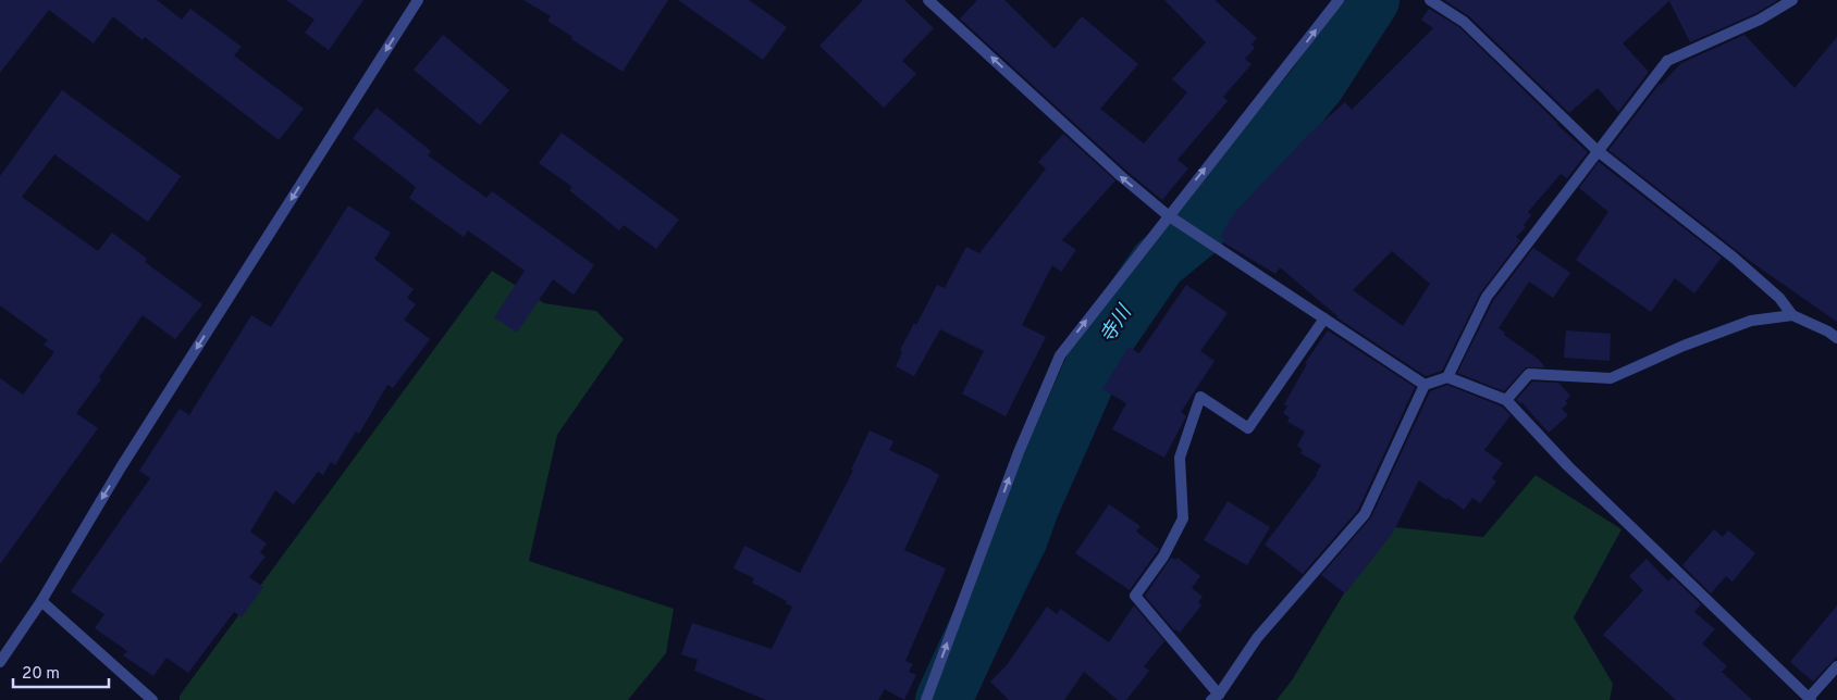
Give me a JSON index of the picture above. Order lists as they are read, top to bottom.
{
  "water": ["寺川"],
  "scale_bar": "20 m"
}
